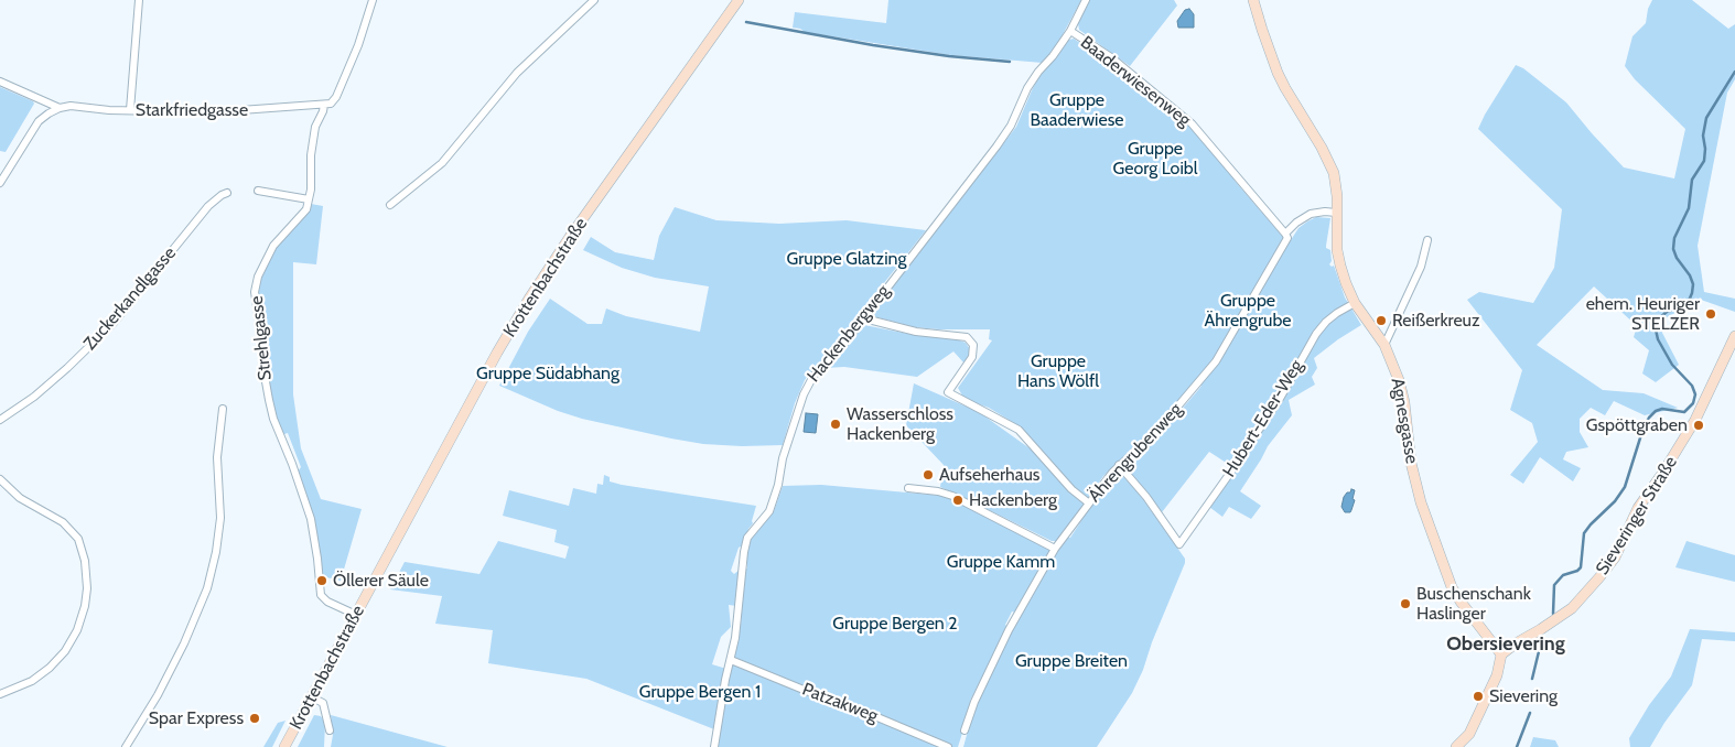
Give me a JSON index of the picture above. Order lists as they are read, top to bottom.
{
  "streets": {
    "main road": ["Krottenbachstraße", "Agnesgasse", "Sieveringer Straße"],
    "street": [
      "Baaderwiesenweg",
      "Starkfriedgasse",
      "Zuckerkandlgasse",
      "Hackenbergweg",
      "Strehlgasse",
      "Hubert-Eder-Weg",
      "Ährengrubenweg",
      "Patzakweg"
    ]
  },
  "crossings": [
    ["Baaderwiesenweg", "Hackenbergweg"],
    ["Baaderwiesenweg", "Ährengrubenweg"],
    ["Starkfriedgasse", "Strehlgasse"],
    ["Krottenbachstraße", "Strehlgasse"],
    ["Hackenbergweg", "Patzakweg"],
    ["Hubert-Eder-Weg", "Agnesgasse"],
    ["Hubert-Eder-Weg", "Ährengrubenweg"],
    ["Agnesgasse", "Sieveringer Straße"]
  ],
  "districts": ["Obersievering"],
  "parks": [
    "Gruppe Baaderwiese",
    "Gruppe Georg Loibl",
    "Gruppe Glatzing",
    "Gruppe Ährengrube",
    "Gruppe Hans Wölfl",
    "Gruppe Südabhang",
    "Gruppe Kamm",
    "Gruppe Bergen 2",
    "Gruppe Breiten",
    "Gruppe Bergen 1"
  ],
  "places": [
    "ehem. Heuriger STELZER",
    "Reißerkreuz",
    "Wasserschloss Hackenberg",
    "Gspöttgraben",
    "Aufseherhaus",
    "Hackenberg",
    "Öllerer Säule",
    "Buschenschank Haslinger",
    "Sievering",
    "Spar Express"
  ]
}
